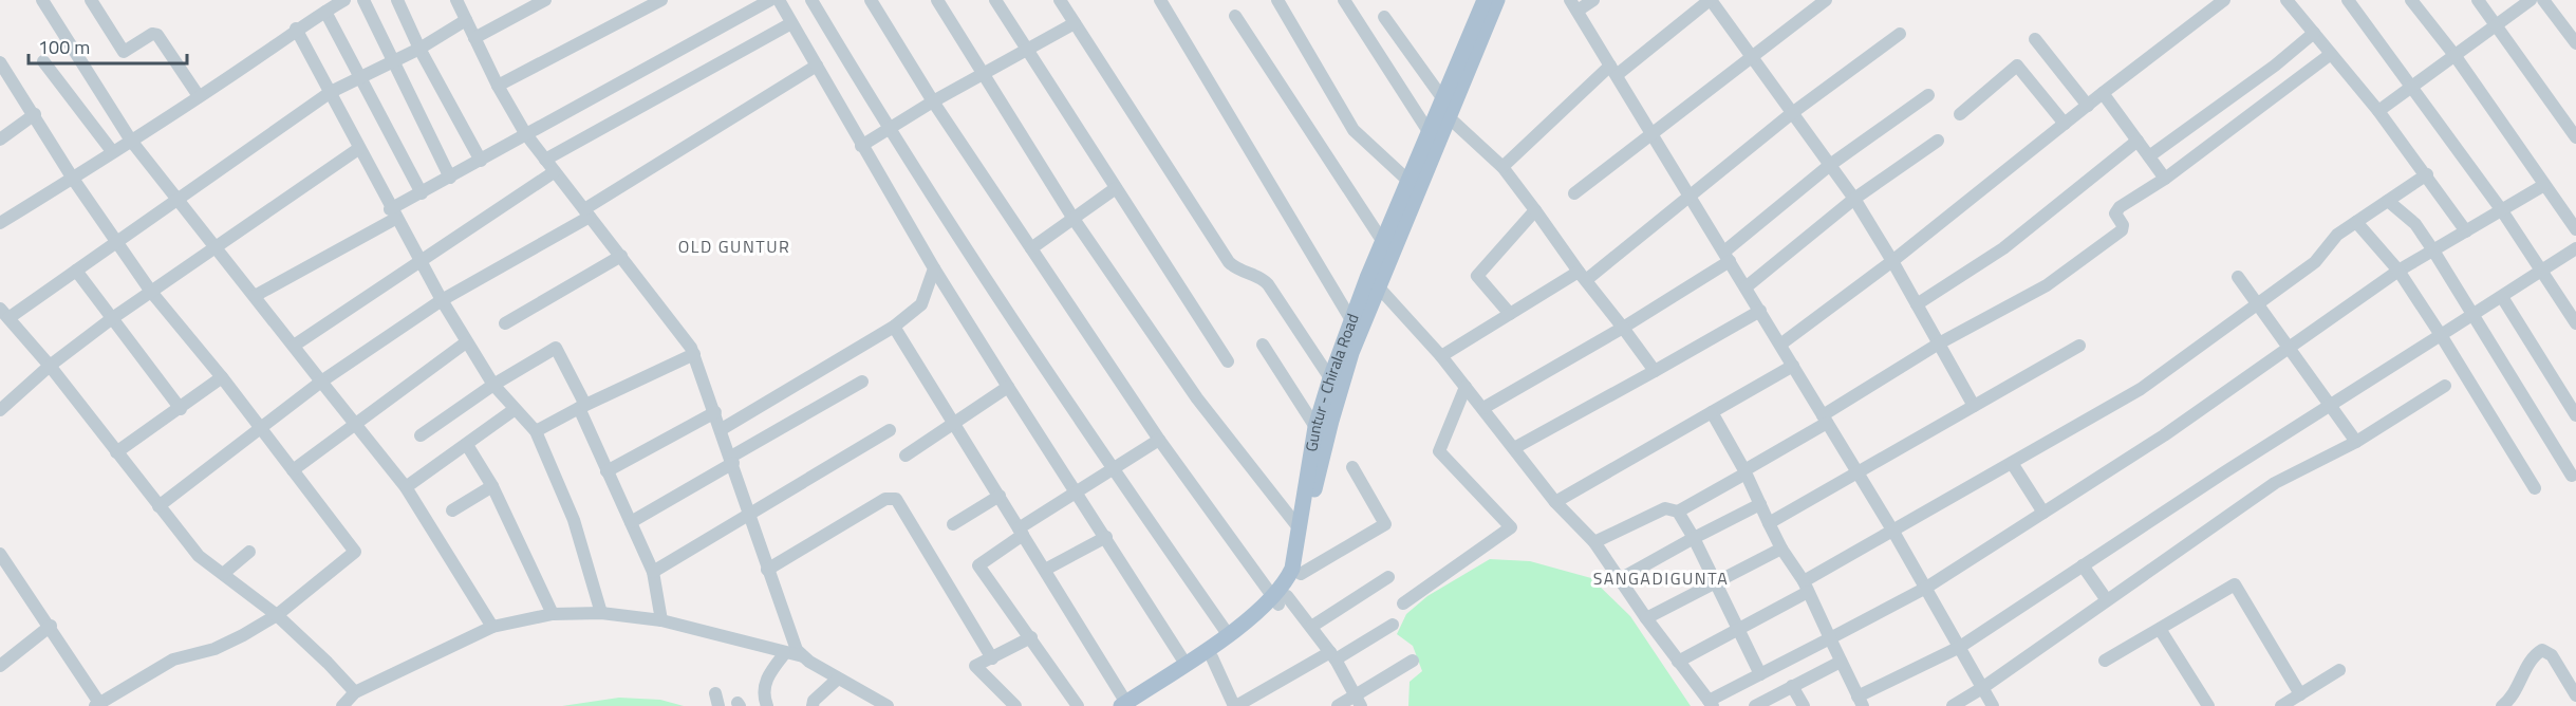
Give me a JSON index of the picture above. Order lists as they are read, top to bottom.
{
  "streets": {
    "main road": ["Guntur - Chirala Road"]
  },
  "districts": ["OLD GUNTUR", "SANGADIGUNTA"],
  "scale_bar": "100 m"
}
